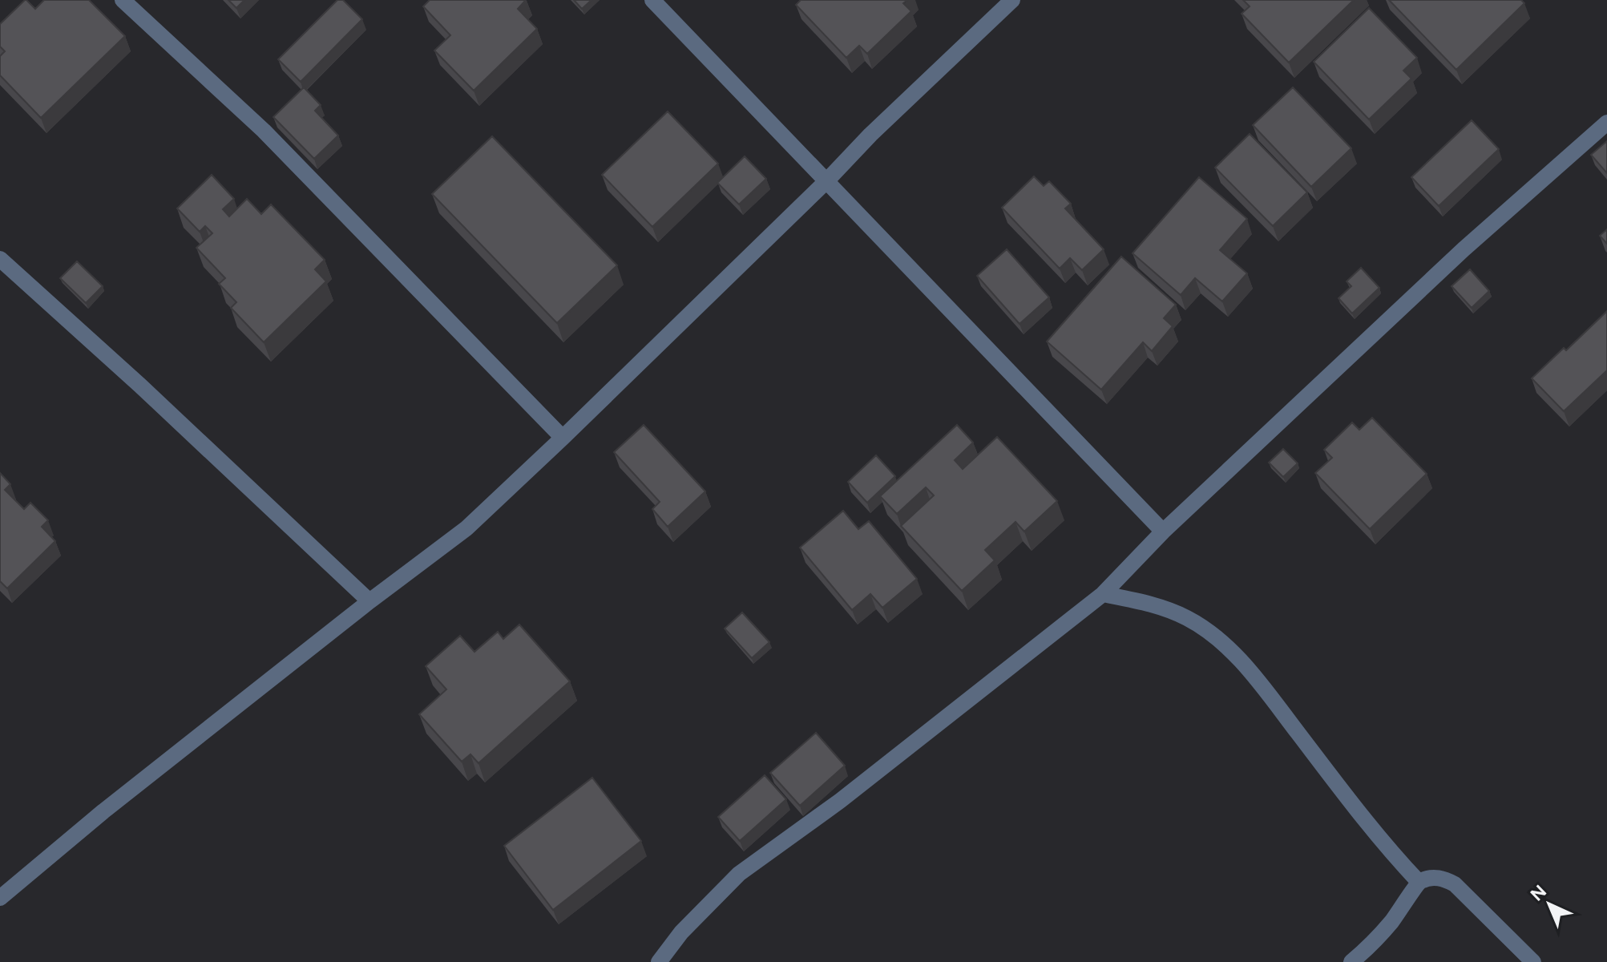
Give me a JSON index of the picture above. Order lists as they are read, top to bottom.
{
  "north": "top left"
}
